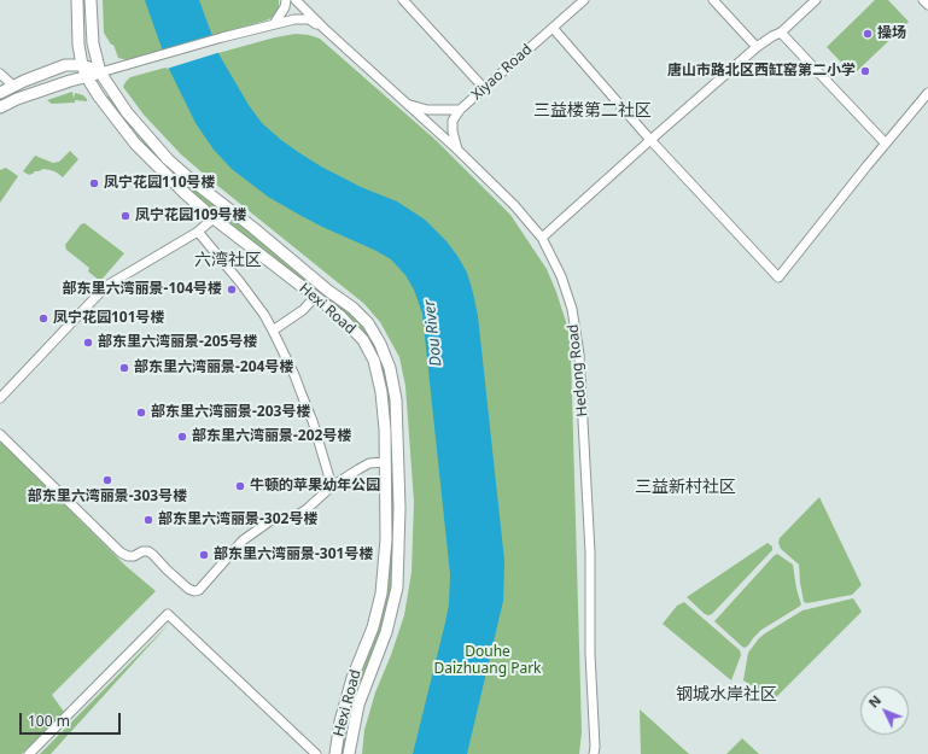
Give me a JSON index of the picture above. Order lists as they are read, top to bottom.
{
  "streets": {
    "main road": ["Hexi Road"],
    "street": ["Xiyao Road", "Hedong Road"]
  },
  "crossings": [
    ["Xiyao Road", "Hedong Road"],
    ["Hexi Road", "Hedong Road"]
  ],
  "districts": [
    "三益楼第二社区",
    "六湾社区",
    "三益新村社区",
    "钢城水岸社区"
  ],
  "water": ["Dou River"],
  "parks": ["Douhe Daizhuang Park"],
  "places": [
    "操场",
    "唐山市路北区西缸窑第二小学",
    "凤宁花园110号楼",
    "凤宁花园109号楼",
    "部东里六湾丽景-104号楼",
    "凤宁花园101号楼",
    "部东里六湾丽景-205号楼",
    "部东里六湾丽景-204号楼",
    "部东里六湾丽景-203号楼",
    "部东里六湾丽景-202号楼",
    "部东里六湾丽景-303号楼",
    "牛顿的苹果幼年公园",
    "部东里六湾丽景-302号楼",
    "部东里六湾丽景-301号楼"
  ],
  "scale_bar": "100 m",
  "north": "top left"
}
